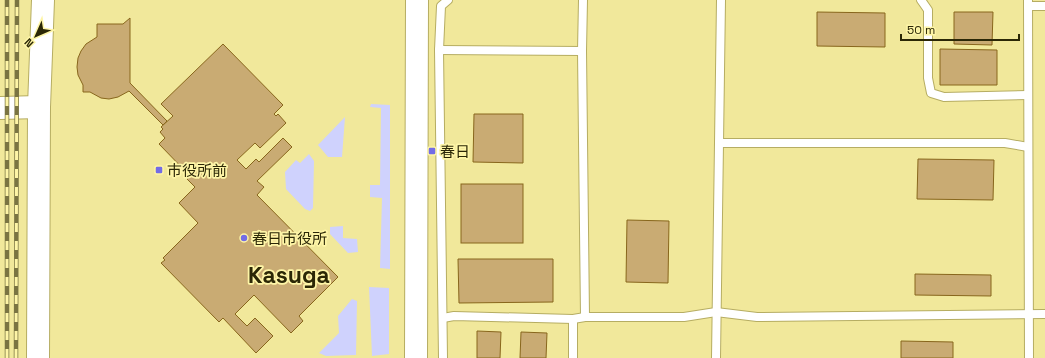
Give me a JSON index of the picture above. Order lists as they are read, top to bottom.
{
  "districts": ["Kasuga"],
  "places": {
    "transit": ["春日", "市役所前"],
    "other": ["春日市役所"]
  },
  "scale_bar": "50 m",
  "north": "bottom left"
}
